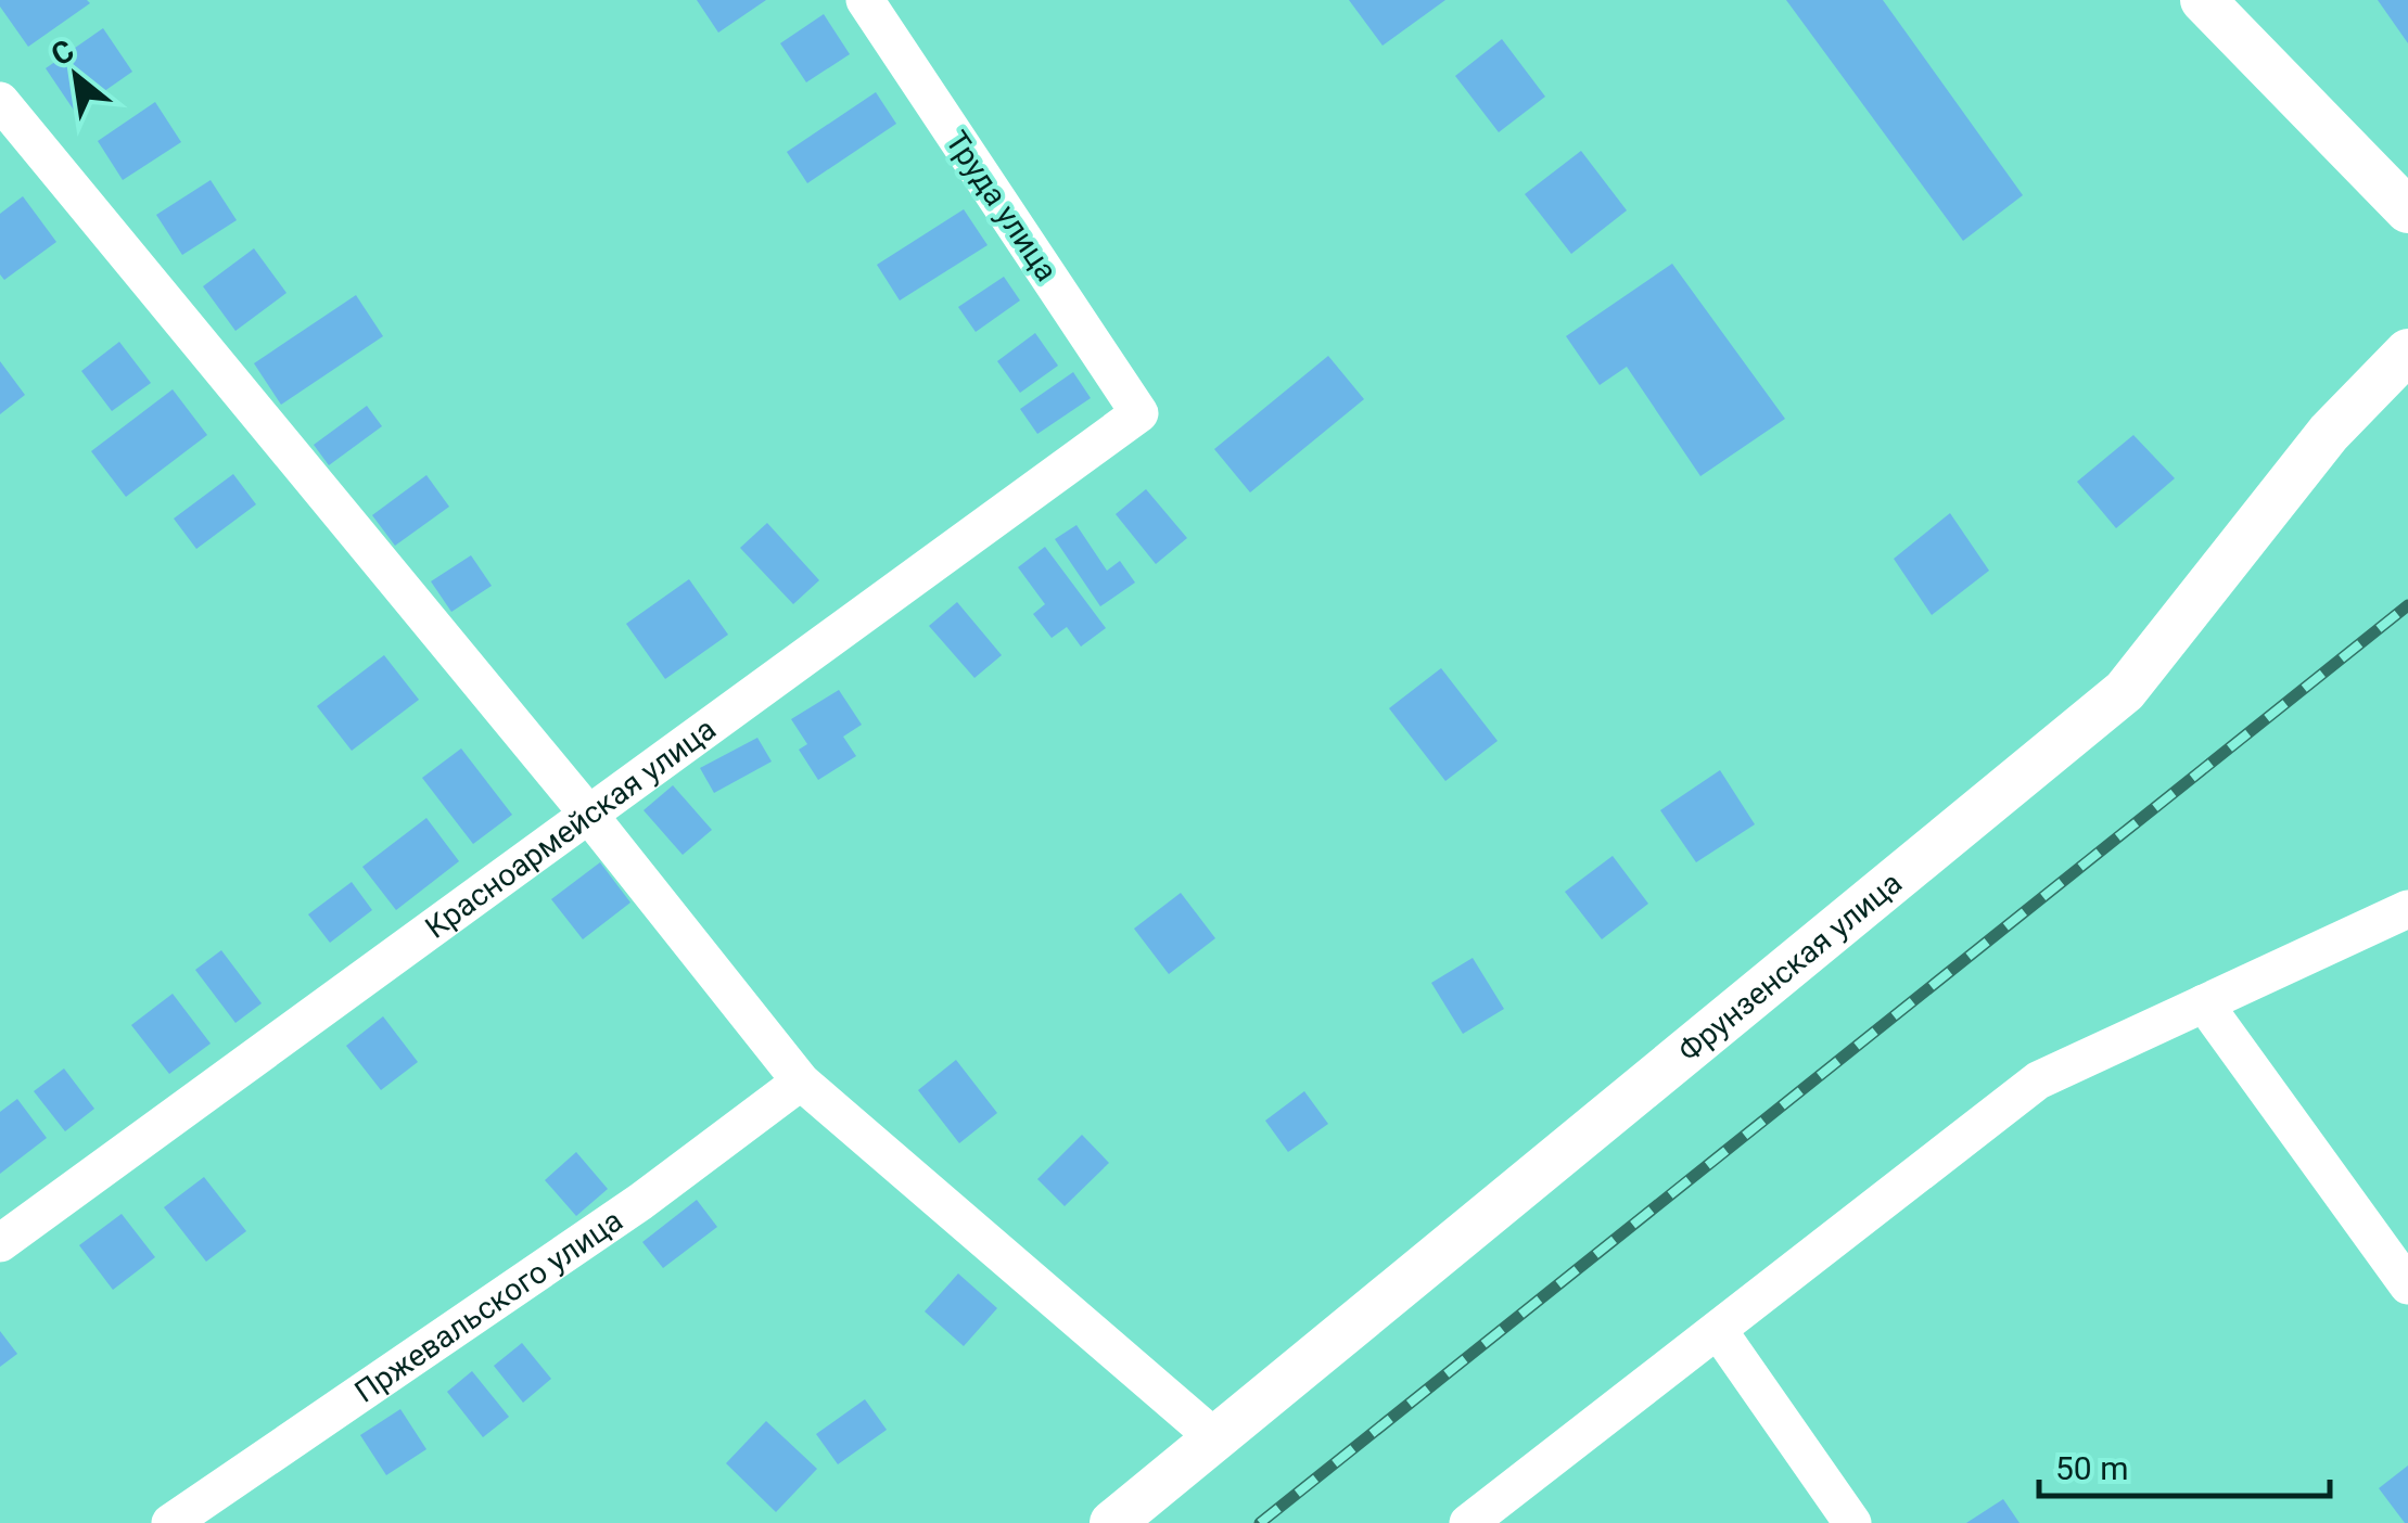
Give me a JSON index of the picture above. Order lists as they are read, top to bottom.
{
  "streets": {
    "street": [
      "Труда улица",
      "Красноармейская улица",
      "Фрунзенская улица",
      "Пржевальского улица"
    ]
  },
  "crossings": [
    ["Труда улица", "Красноармейская улица"]
  ],
  "scale_bar": "50 m",
  "north": "top left"
}
